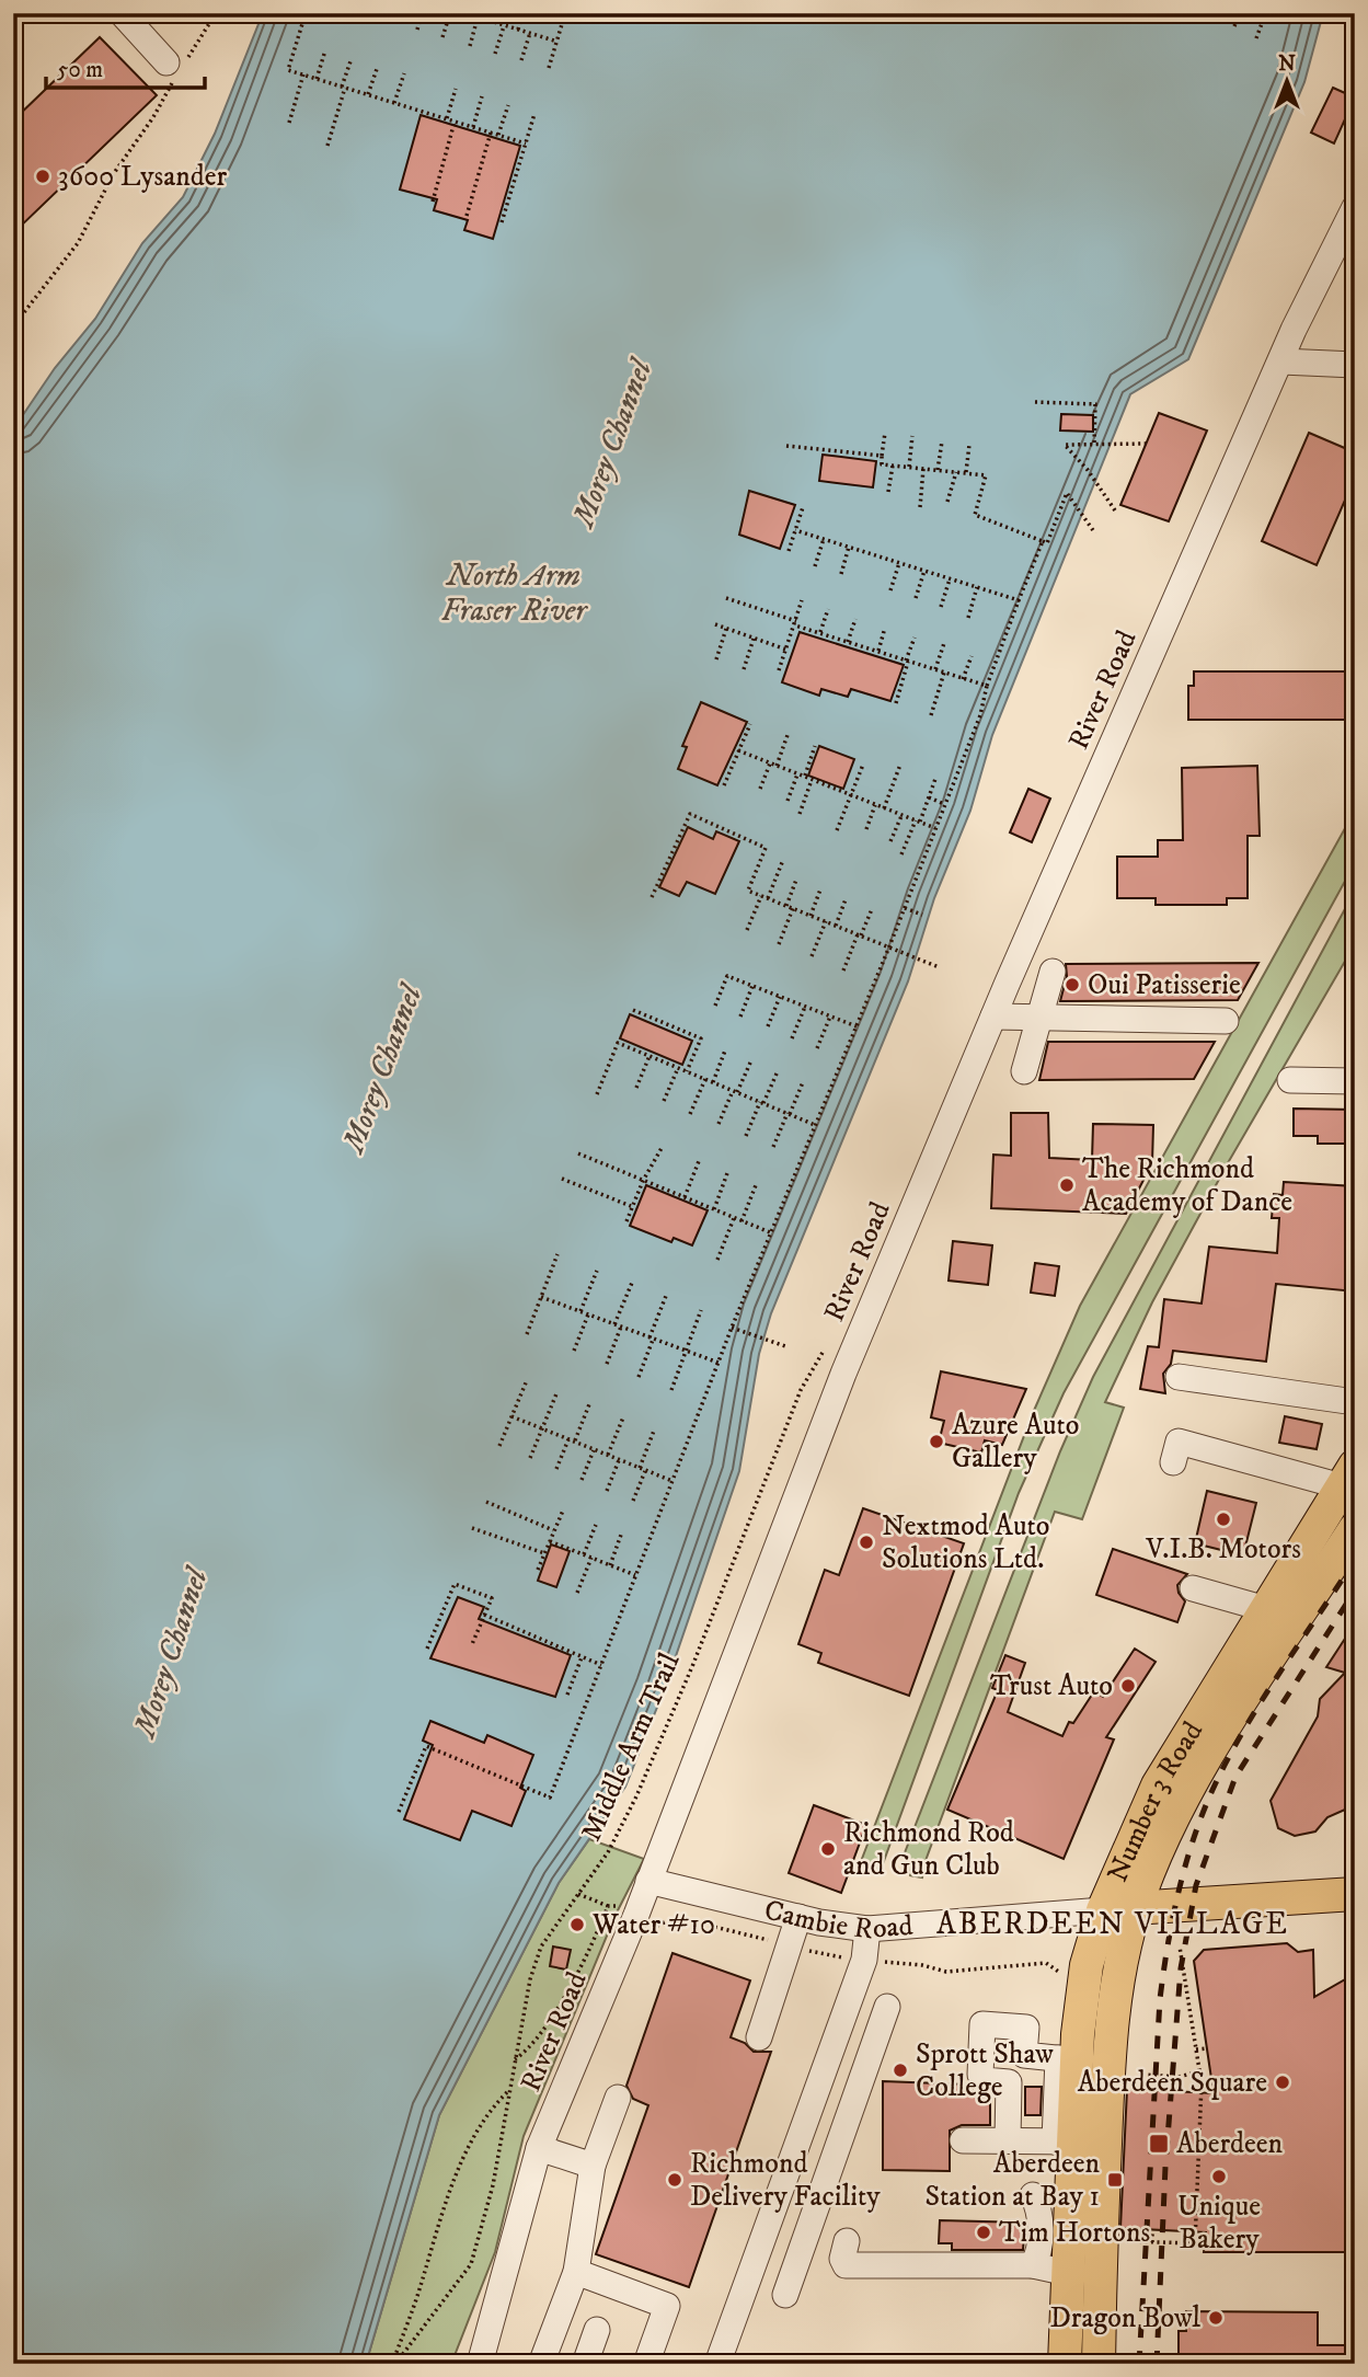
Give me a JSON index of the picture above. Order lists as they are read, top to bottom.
{
  "streets": {
    "main road": ["Number 3 Road", "Cambie Road"],
    "street": ["River Road"],
    "path": ["Middle Arm Trail"]
  },
  "crossings": [
    ["River Road", "Cambie Road"],
    ["Number 3 Road", "Cambie Road"]
  ],
  "districts": ["ABERDEEN VILLAGE"],
  "water": ["Morey Channel", "North Arm Fraser River"],
  "places": {
    "other": [
      "3600 Lysander",
      "Oui Patisserie",
      "The Richmond Academy of Dance",
      "Azure Auto Gallery",
      "V.I.B. Motors",
      "Nextmod Auto Solutions Ltd.",
      "Trust Auto",
      "Richmond Rod and Gun Club",
      "Water #10",
      "Sprott Shaw College",
      "Aberdeen Square",
      "Unique Bakery",
      "Richmond Delivery Facility",
      "Tim Hortons",
      "Dragon Bowl"
    ],
    "transit": ["Aberdeen", "Aberdeen Station at Bay 1"]
  },
  "scale_bar": "50 m",
  "north": "top"
}
